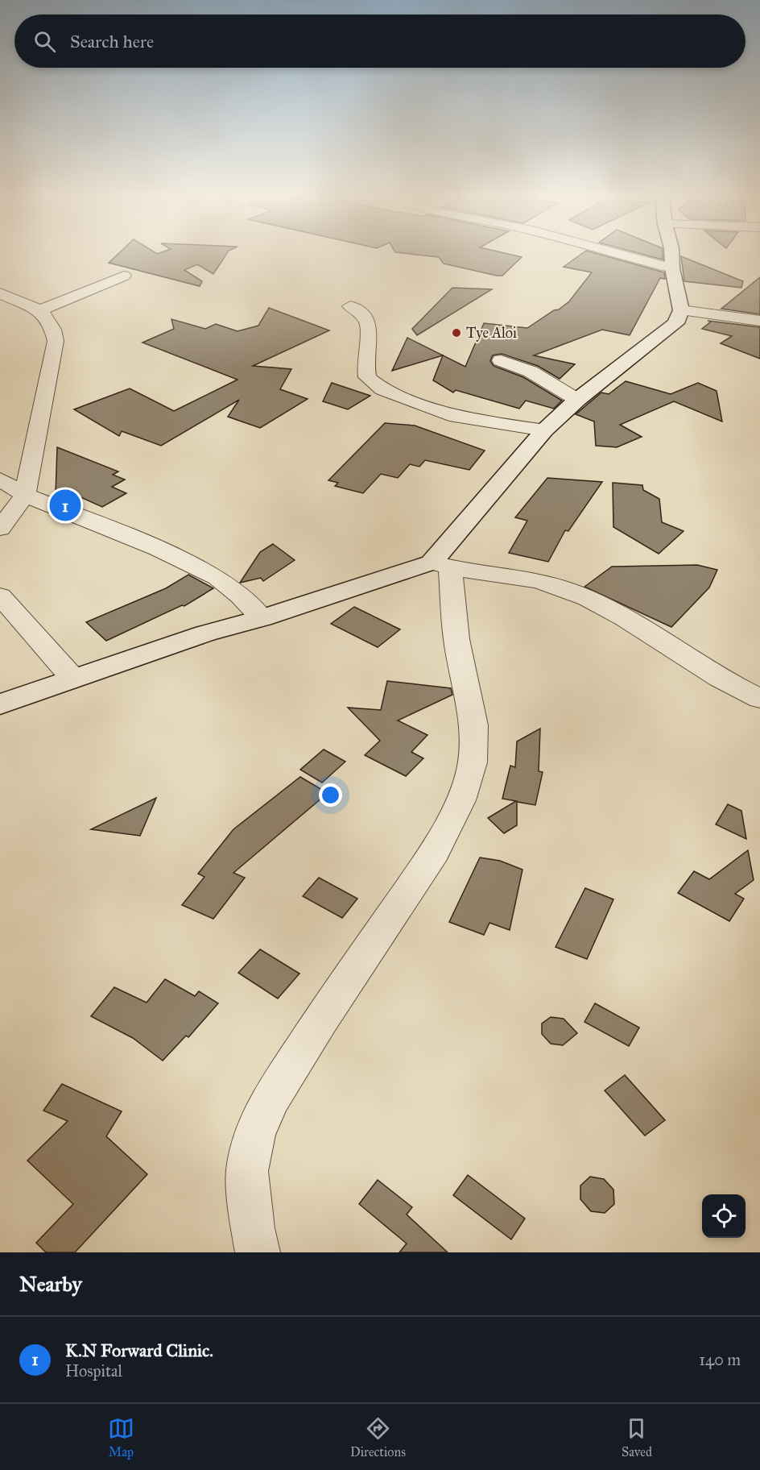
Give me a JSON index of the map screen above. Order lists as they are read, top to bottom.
{
  "places": ["Tye Aloi"],
  "page": {
    "search": "Search here",
    "pins": "1",
    "heading": "Nearby",
    "list": [
      {
        "mark": "1",
        "name": "K.N Forward Clinic.",
        "note": "Hospital",
        "value": "140 m"
      }
    ],
    "nav": ["Map", "Directions", "Saved"]
  }
}
